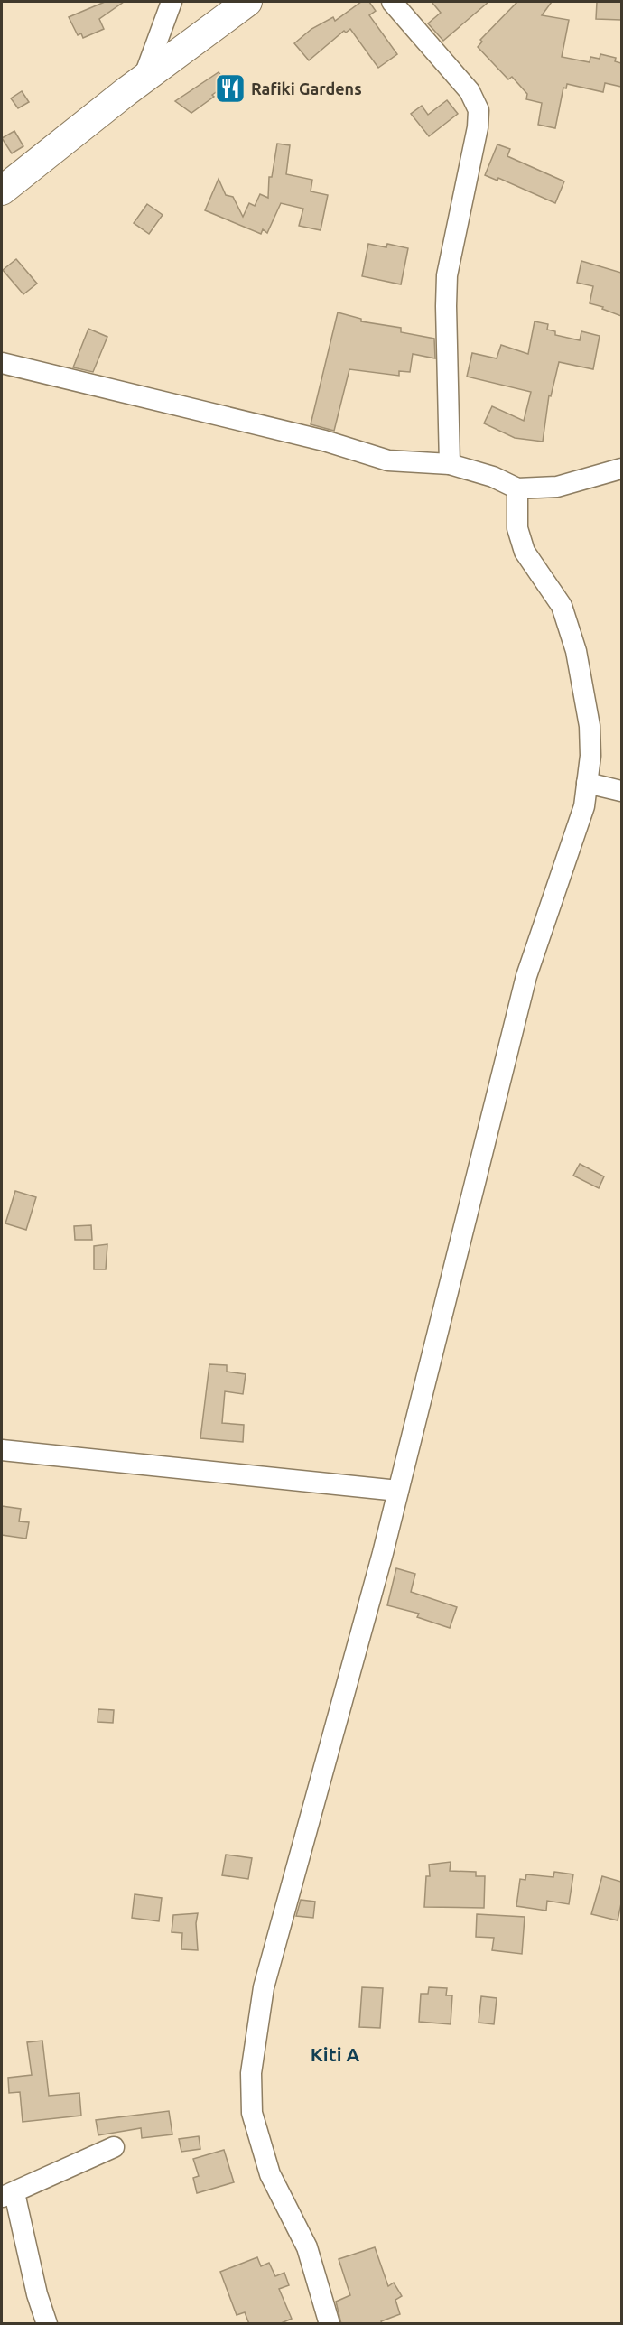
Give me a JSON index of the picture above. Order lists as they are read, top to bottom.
{
  "districts": ["Kiti A"],
  "places": {
    "restaurant": ["Rafiki Gardens"]
  }
}
